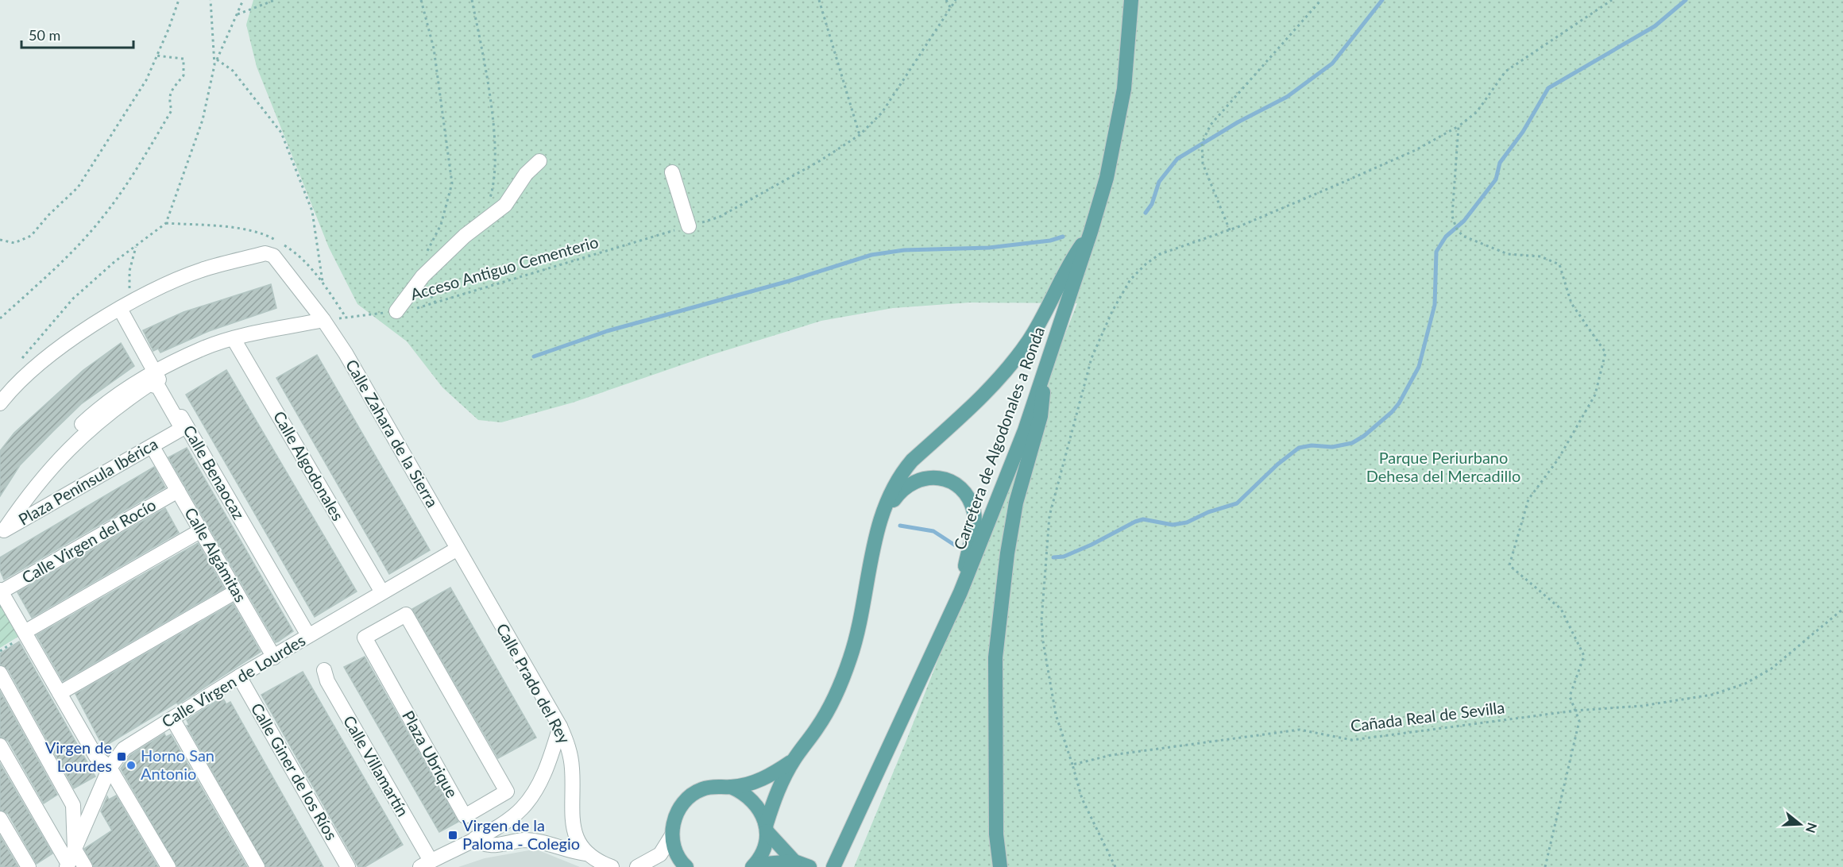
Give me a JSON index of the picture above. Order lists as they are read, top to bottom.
{
  "streets": {
    "main road": ["Carretera de Algodonales a Ronda"],
    "street": [
      "Calle Zahara de la Sierra",
      "Calle Algodonales",
      "Calle Benaocaz",
      "Plaza Península Ibérica",
      "Calle Virgen del Rocío",
      "Calle Algámitas",
      "Calle Virgen de Lourdes",
      "Calle Prado del Rey",
      "Plaza Ubrique",
      "Calle Villamartín",
      "Calle Giner de los Ríos"
    ],
    "path": ["Acceso Antiguo Cementerio", "Cañada Real de Sevilla"]
  },
  "crossings": [
    ["Acceso Antiguo Cementerio", "Calle Zahara de la Sierra"],
    ["Acceso Antiguo Cementerio", "Plaza Península Ibérica"],
    ["Calle Zahara de la Sierra", "Calle Benaocaz"],
    ["Calle Zahara de la Sierra", "Plaza Península Ibérica"],
    ["Calle Zahara de la Sierra", "Calle Virgen de Lourdes"],
    ["Calle Zahara de la Sierra", "Calle Prado del Rey"],
    ["Calle Algodonales", "Plaza Península Ibérica"],
    ["Calle Algodonales", "Calle Virgen de Lourdes"],
    ["Calle Benaocaz", "Plaza Península Ibérica"],
    ["Calle Benaocaz", "Calle Virgen de Lourdes"],
    ["Plaza Península Ibérica", "Calle Algámitas"],
    ["Calle Virgen del Rocío", "Calle Algámitas"],
    ["Calle Algámitas", "Calle Virgen de Lourdes"],
    ["Calle Virgen de Lourdes", "Calle Prado del Rey"],
    ["Calle Virgen de Lourdes", "Calle Giner de los Ríos"]
  ],
  "parks": ["Parque Periurbano Dehesa del Mercadillo"],
  "places": {
    "transit": ["Virgen de Lourdes", "Virgen de la Paloma - Colegio"],
    "other": ["Horno San Antonio"]
  },
  "scale_bar": "50 m",
  "north": "right"
}
